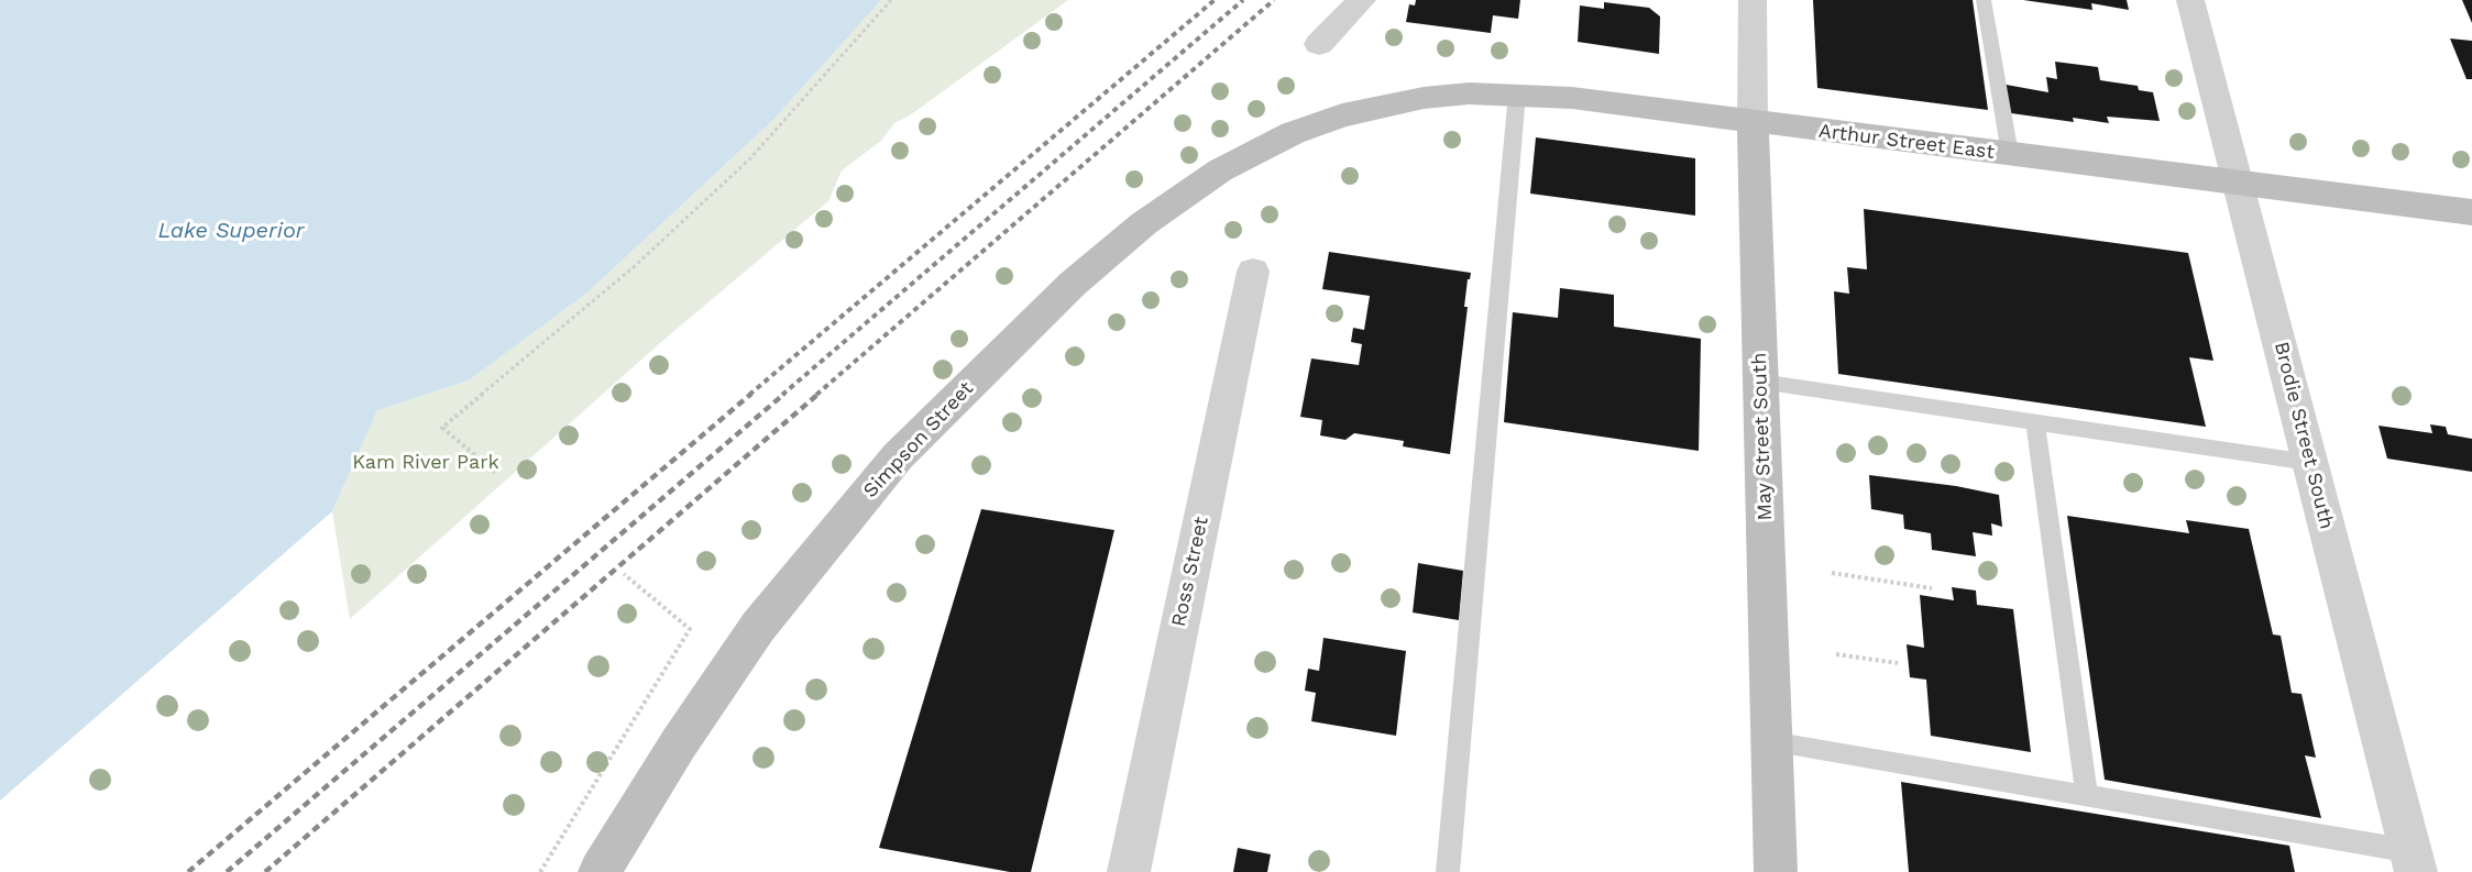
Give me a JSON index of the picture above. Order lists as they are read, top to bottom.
{
  "streets": {
    "main road": ["Arthur Street East", "May Street South", "Simpson Street"],
    "street": ["Brodie Street South", "Ross Street"]
  },
  "crossings": [
    ["Arthur Street East", "Brodie Street South"],
    ["Arthur Street East", "May Street South"],
    ["Arthur Street East", "Simpson Street"]
  ],
  "water": ["Lake Superior"],
  "parks": ["Kam River Park"]
}
